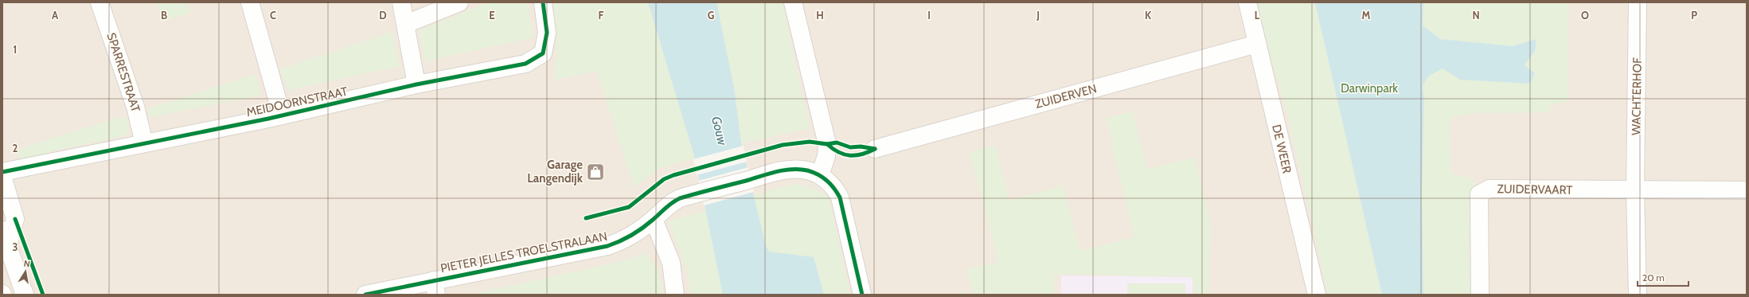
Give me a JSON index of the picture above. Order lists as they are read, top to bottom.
{
  "streets": {
    "street": [
      "SPARRESTRAAT",
      "ZUIDERVEN",
      "WACHTERHOF",
      "MEIDOORNSTRAAT",
      "DE WEER",
      "ZUIDERVAART",
      "PIETER JELLES TROELSTRALAAN"
    ]
  },
  "crossings": [
    ["SPARRESTRAAT", "MEIDOORNSTRAAT"],
    ["ZUIDERVEN", "DE WEER"],
    ["WACHTERHOF", "ZUIDERVAART"]
  ],
  "water": ["Gouw"],
  "parks": ["Darwinpark"],
  "places": {
    "shop": ["Garage Langendijk"]
  },
  "scale_bar": "20 m",
  "north": "top",
  "grid": {
    "columns": [
      "A",
      "B",
      "C",
      "D",
      "E",
      "F",
      "G",
      "H",
      "I",
      "J",
      "K",
      "L",
      "M",
      "N",
      "O",
      "P"
    ],
    "rows": ["1", "2", "3"]
  }
}
